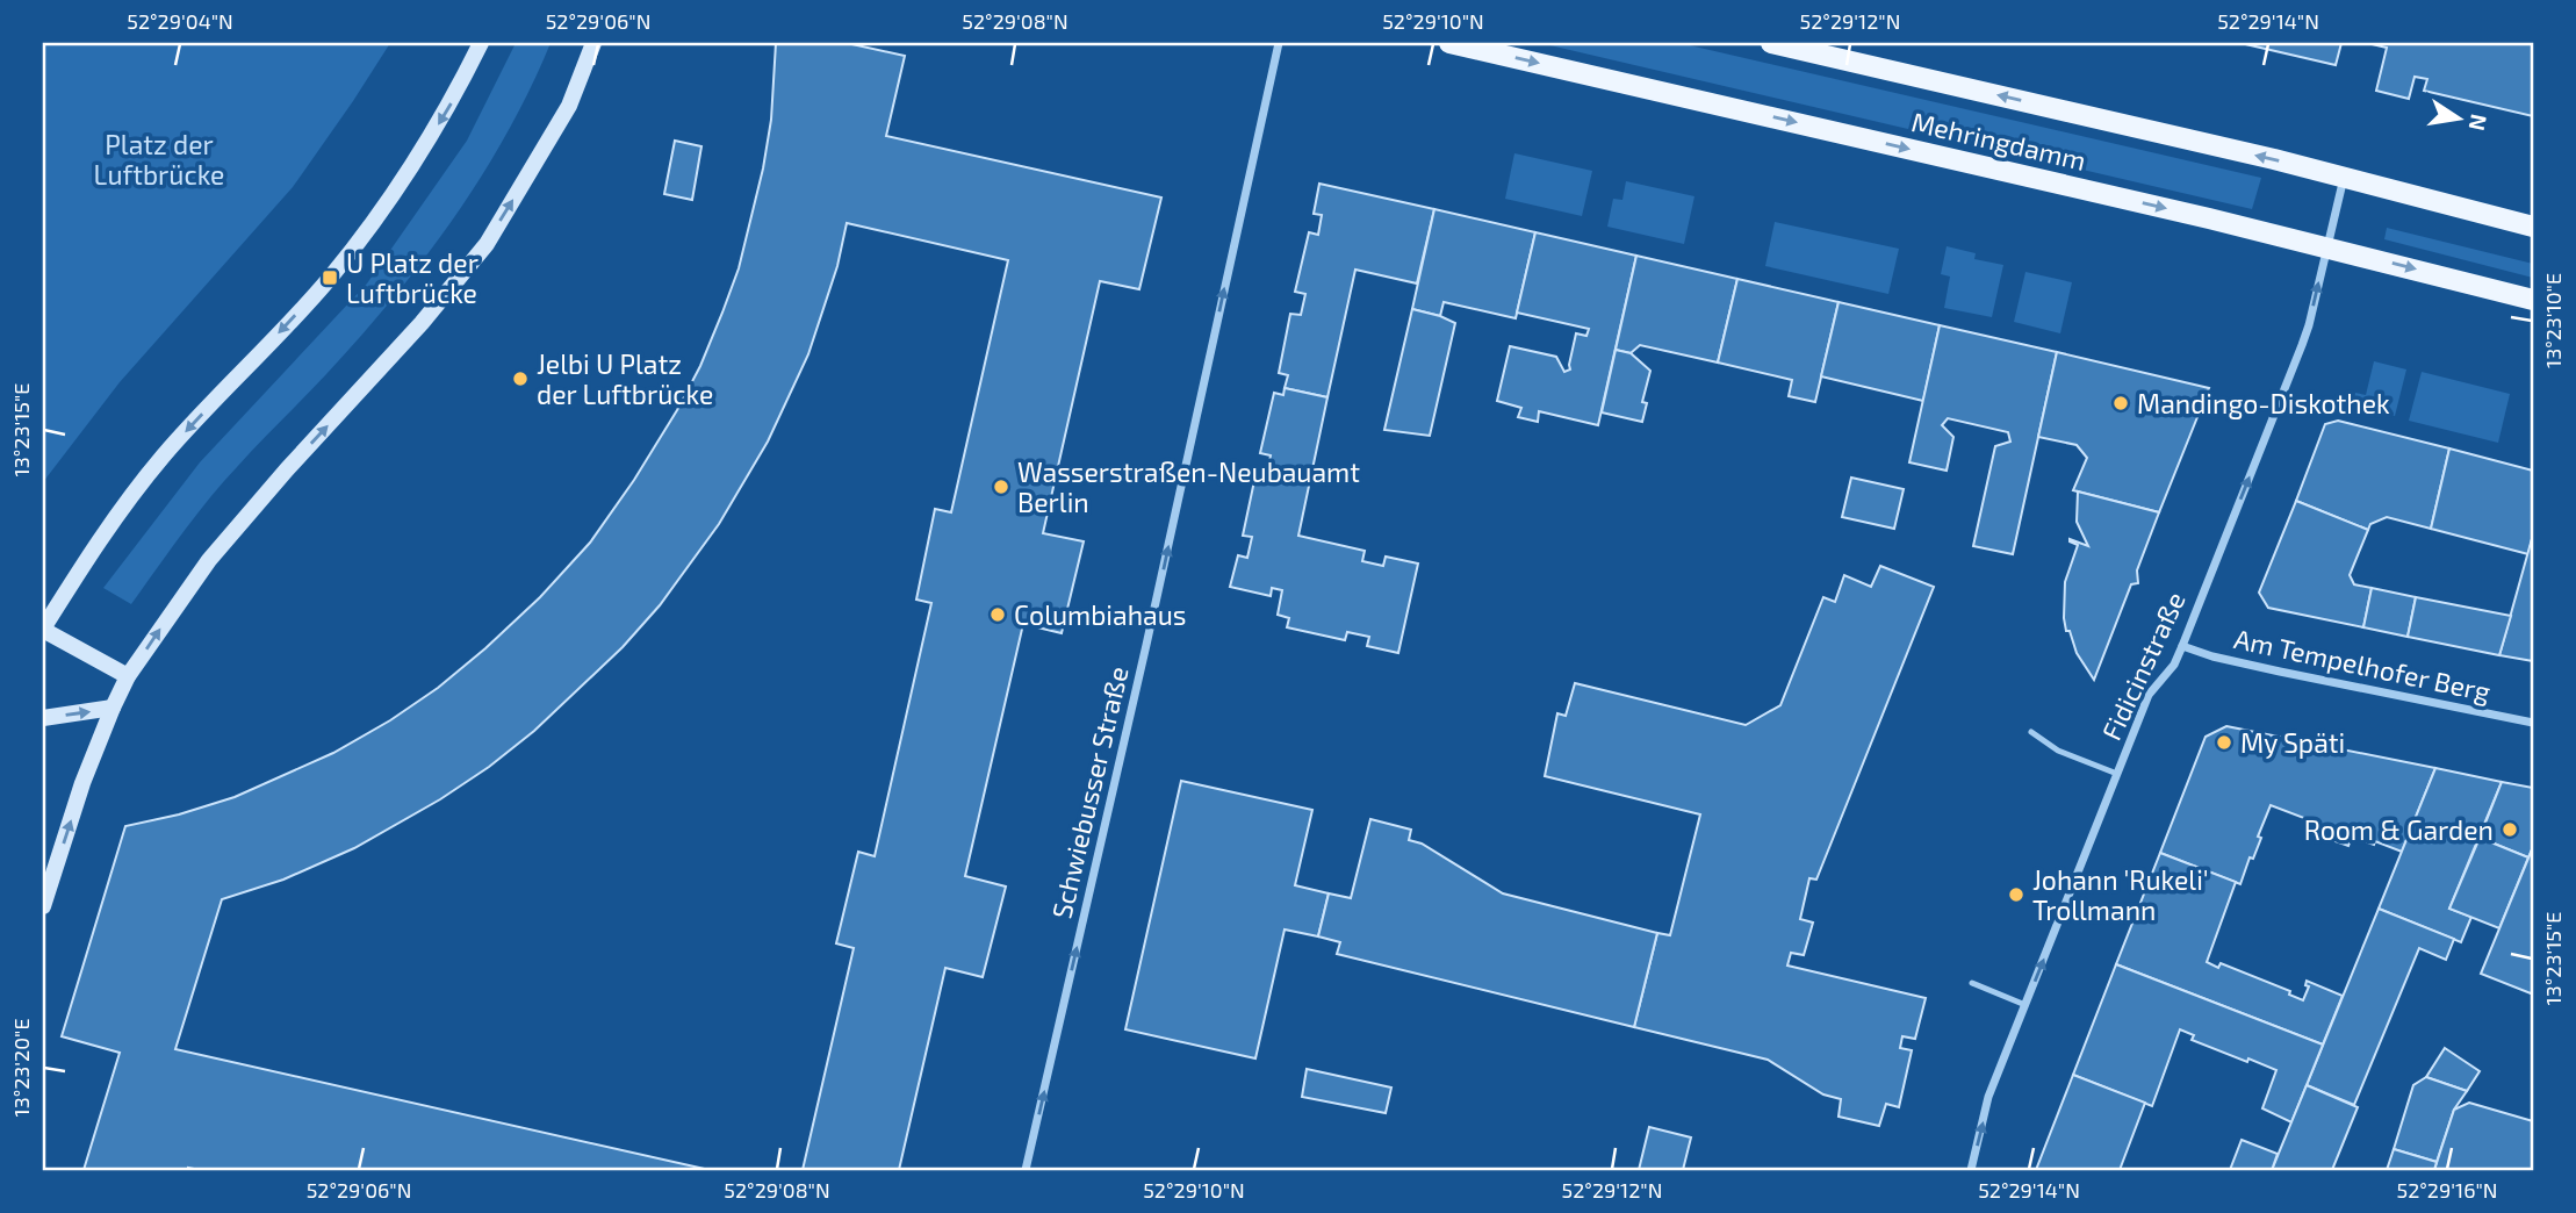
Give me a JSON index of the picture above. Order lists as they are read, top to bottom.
{
  "streets": {
    "main road": ["Mehringdamm"],
    "street": ["Am Tempelhofer Berg", "Fidicinstraße", "Schwiebusser Straße"]
  },
  "crossings": [
    ["Mehringdamm", "Fidicinstraße"],
    ["Am Tempelhofer Berg", "Fidicinstraße"]
  ],
  "one_way": ["Fidicinstraße", "Schwiebusser Straße"],
  "parks": ["Platz der Luftbrücke"],
  "places": {
    "transit": ["U Platz der Luftbrücke"],
    "other": [
      "Jelbi U Platz der Luftbrücke",
      "Mandingo-Diskothek",
      "Wasserstraßen-Neubauamt Berlin",
      "Columbiahaus",
      "My Späti",
      "Room & Garden",
      "Johann 'Rukeli' Trollmann"
    ]
  },
  "north": "right",
  "coordinates": [
    "52°29'04\"N",
    "52°29'06\"N",
    "52°29'08\"N",
    "52°29'10\"N",
    "52°29'12\"N",
    "52°29'14\"N",
    "13°23'10\"E",
    "13°23'15\"E",
    "13°23'20\"E",
    "52°29'16\"N"
  ]
}
